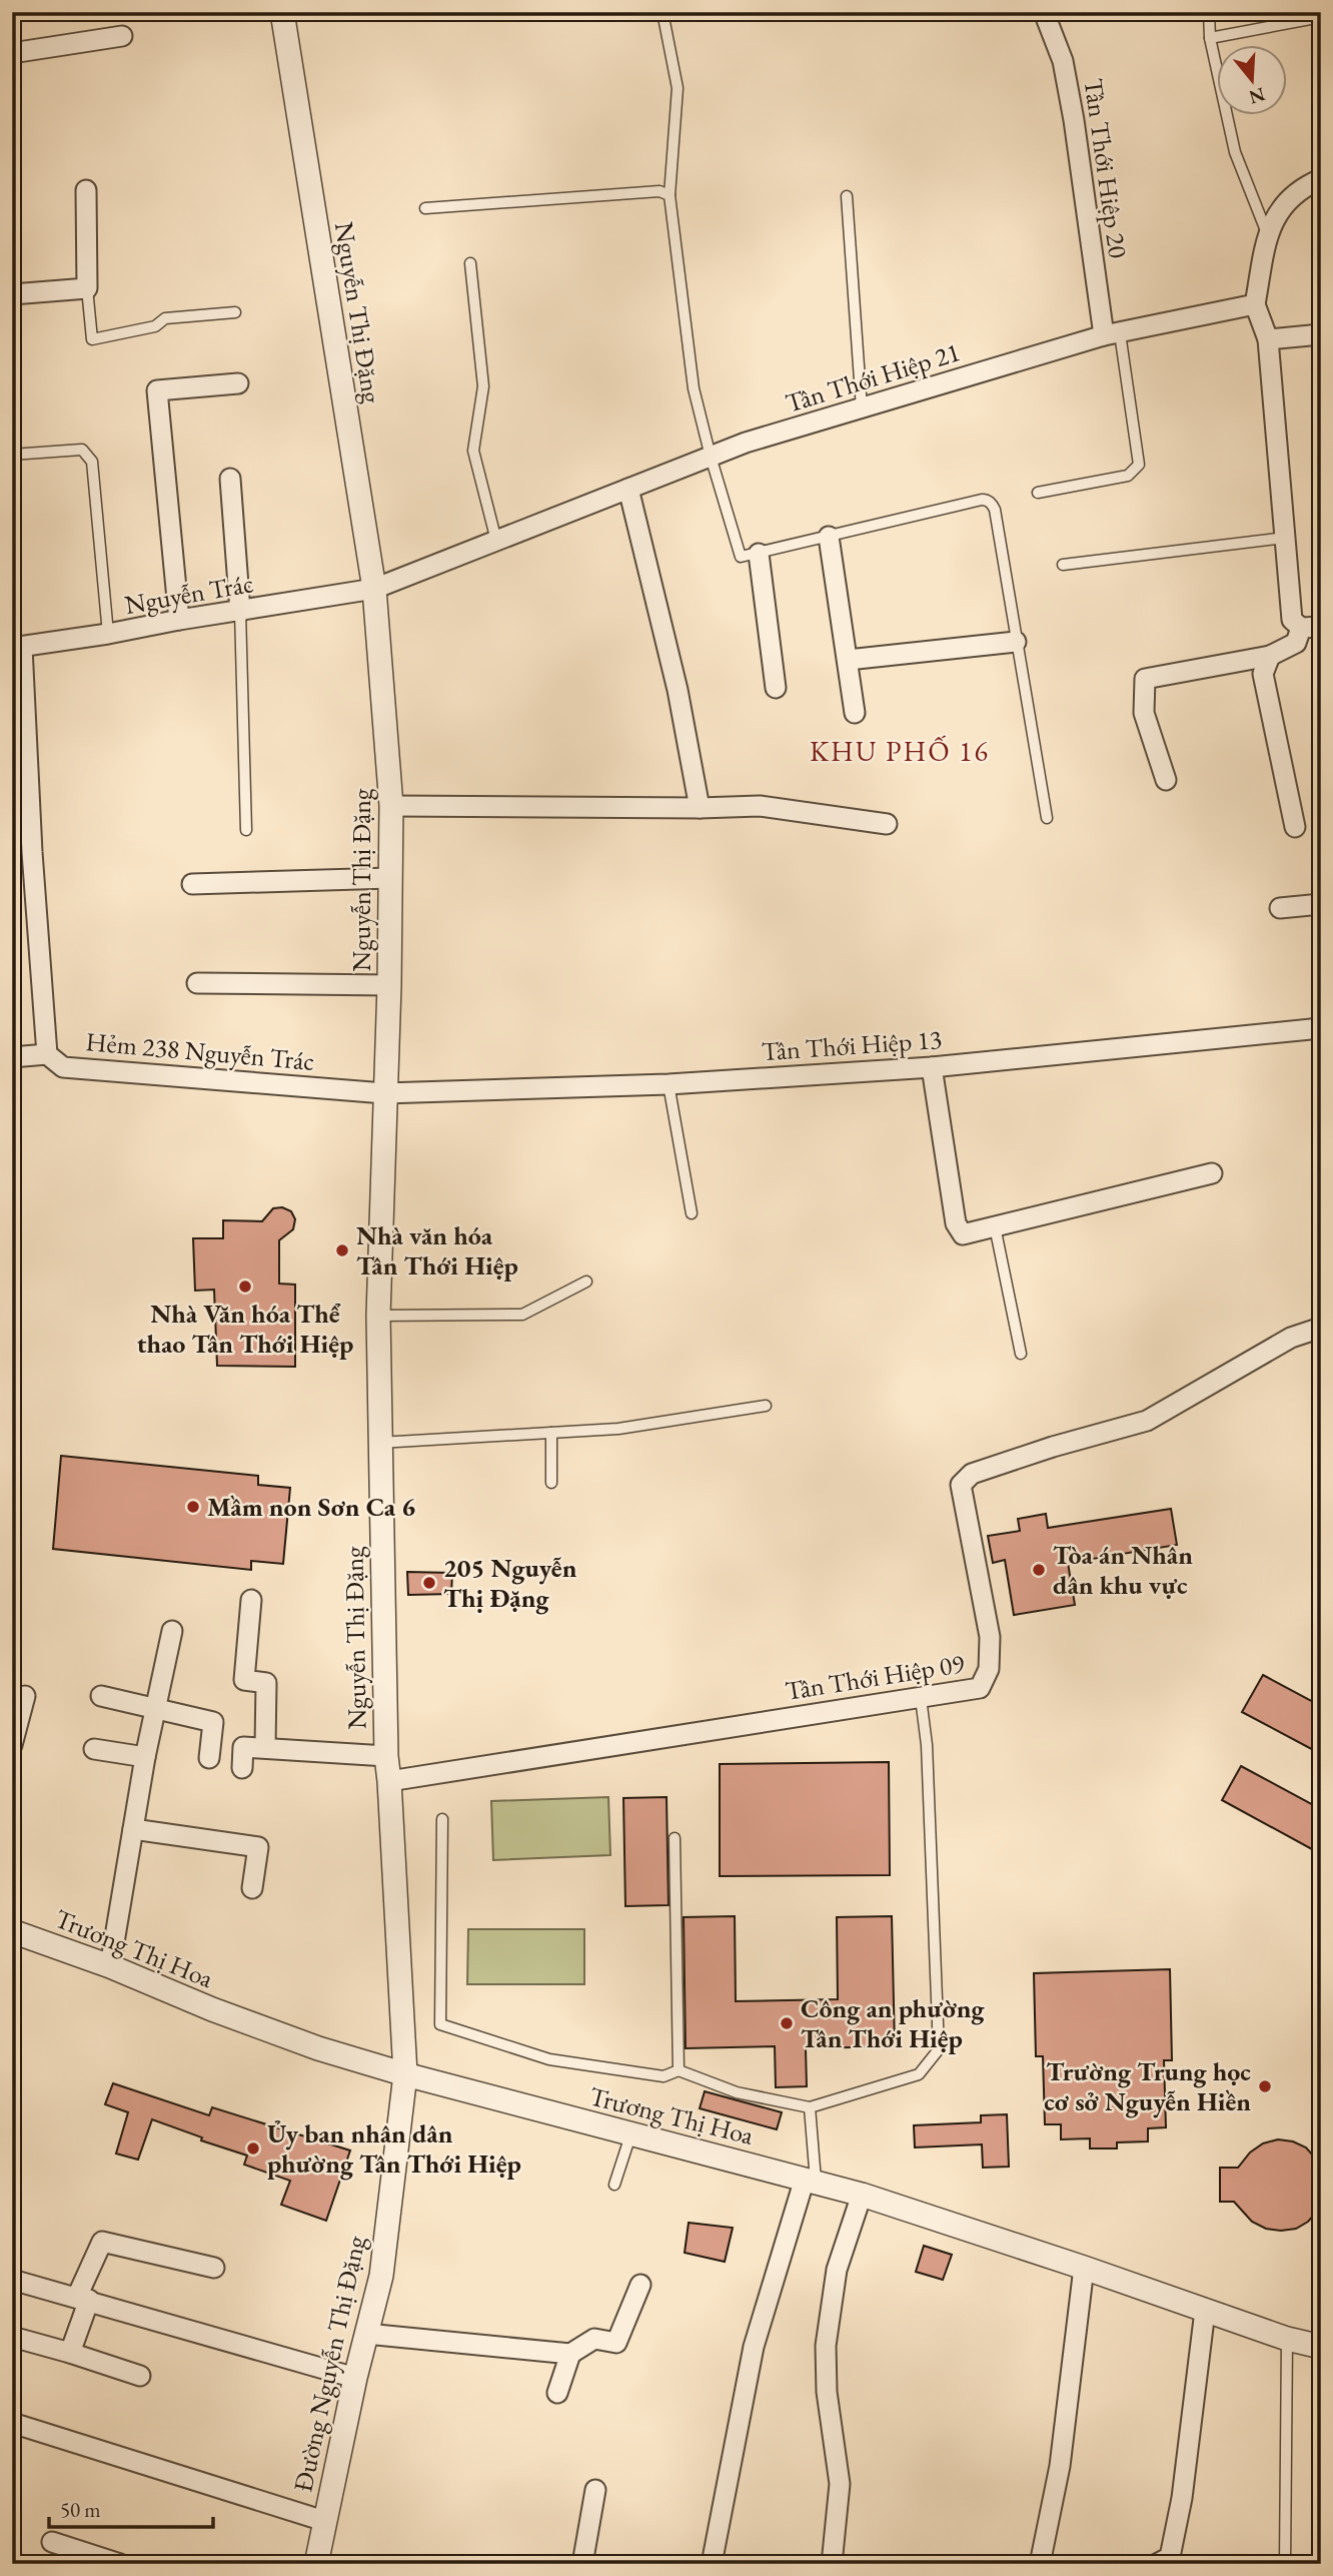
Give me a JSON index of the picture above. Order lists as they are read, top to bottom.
{
  "streets": {
    "street": [
      "Tân Thới Hiệp 20",
      "Nguyễn Thị Đặng",
      "Tân Thới Hiệp 21",
      "Nguyễn Trác",
      "Tân Thới Hiệp 13",
      "Hẻm 238 Nguyễn Trác",
      "Tân Thới Hiệp 09",
      "Trương Thị Hoa",
      "Đường Nguyễn Thị Đặng"
    ]
  },
  "crossings": [
    ["Tân Thới Hiệp 20", "Tân Thới Hiệp 21"],
    ["Nguyễn Thị Đặng", "Tân Thới Hiệp 21"],
    ["Nguyễn Thị Đặng", "Nguyễn Trác"],
    ["Nguyễn Thị Đặng", "Tân Thới Hiệp 13"],
    ["Nguyễn Thị Đặng", "Hẻm 238 Nguyễn Trác"],
    ["Nguyễn Thị Đặng", "Đường Nguyễn Thị Đặng"],
    ["Tân Thới Hiệp 21", "Nguyễn Trác"],
    ["Nguyễn Trác", "Hẻm 238 Nguyễn Trác"],
    ["Tân Thới Hiệp 13", "Hẻm 238 Nguyễn Trác"],
    ["Tân Thới Hiệp 09", "Đường Nguyễn Thị Đặng"],
    ["Trương Thị Hoa", "Đường Nguyễn Thị Đặng"]
  ],
  "districts": ["KHU PHỐ 16"],
  "places": [
    "Nhà văn hóa Tân Thới Hiệp",
    "Nhà Văn hóa Thể thao Tân Thới Hiệp",
    "Mầm non Sơn Ca 6",
    "Tòa án Nhân dân khu vực",
    "205 Nguyễn Thị Đặng",
    "Công an phường Tân Thới Hiệp",
    "Trường Trung học cơ sở Nguyễn Hiền",
    "Ủy ban nhân dân phường Tân Thới Hiệp"
  ],
  "scale_bar": "50 m",
  "north": "bottom"
}
